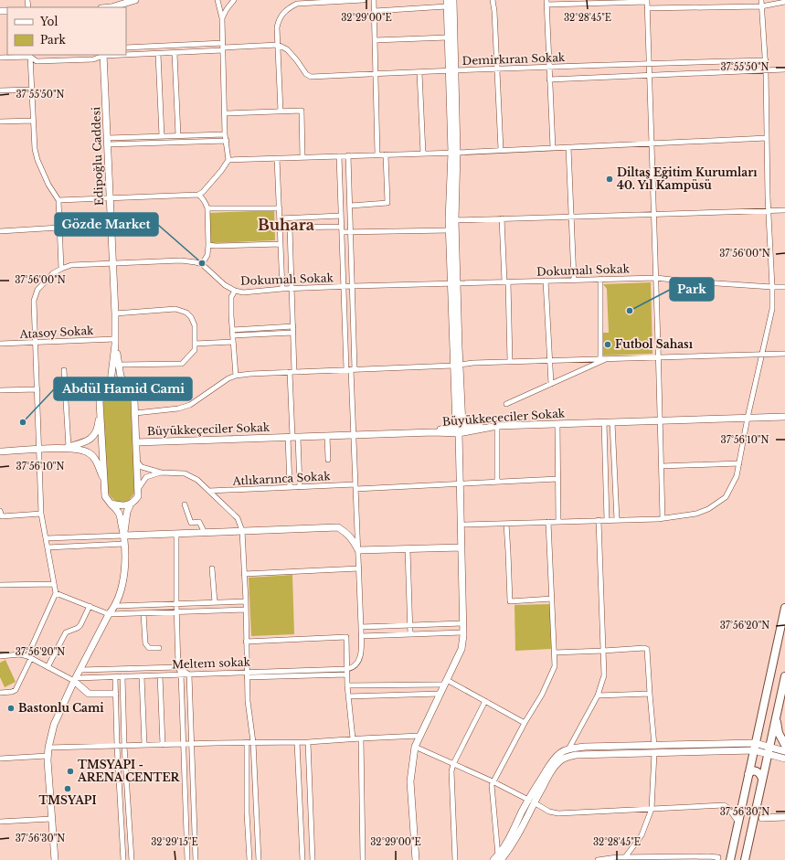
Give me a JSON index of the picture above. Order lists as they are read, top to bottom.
{
  "streets": {
    "street": [
      "Demirkıran Sokak",
      "Edipoğlu Caddesi",
      "Dokumalı Sokak",
      "Atasoy Sokak",
      "Büyükkeçeciler Sokak",
      "Atlıkarınca Sokak",
      "Meltem sokak"
    ]
  },
  "crossings": [
    ["Edipoğlu Caddesi", "Atasoy Sokak"]
  ],
  "districts": ["Buhara"],
  "places": [
    "Diltaş Eğitim Kurumları 40. Yıl Kampüsü",
    "Gözde Market",
    "Park",
    "Futbol Sahası",
    "Abdül Hamid Cami",
    "Bastonlu Cami",
    "TMSYAPI - ARENA CENTER",
    "TMSYAPI"
  ],
  "legend": ["Yol", "Park"],
  "coordinates": [
    "32°29'00\"E",
    "32°28'45\"E",
    "37°55'50\"N",
    "37°56'00\"N",
    "37°56'10\"N",
    "37°56'20\"N",
    "37°56'30\"N",
    "32°29'15\"E"
  ]
}
